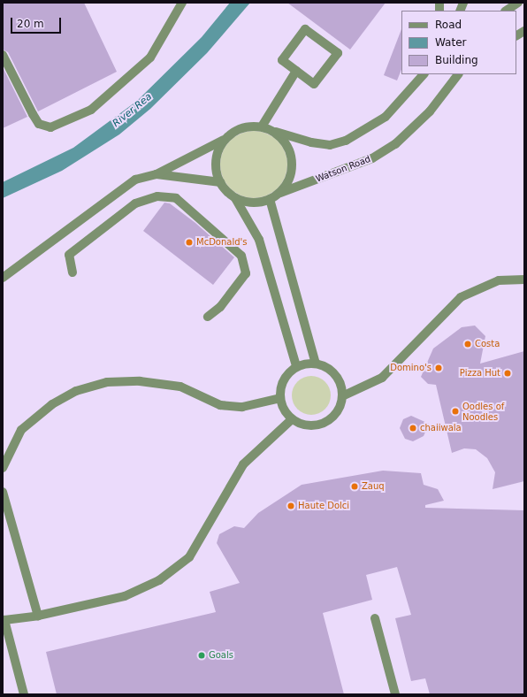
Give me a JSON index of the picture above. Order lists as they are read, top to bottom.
{
  "streets": {
    "street": ["Watson Road"]
  },
  "water": ["River Rea"],
  "places": [
    "McDonald's",
    "Costa",
    "Domino's",
    "Pizza Hut",
    "Oodles of Noodles",
    "chaiiwala",
    "Zauq",
    "Haute Dolci",
    "Goals"
  ],
  "legend": ["Road", "Water", "Building"],
  "scale_bar": "20 m"
}
